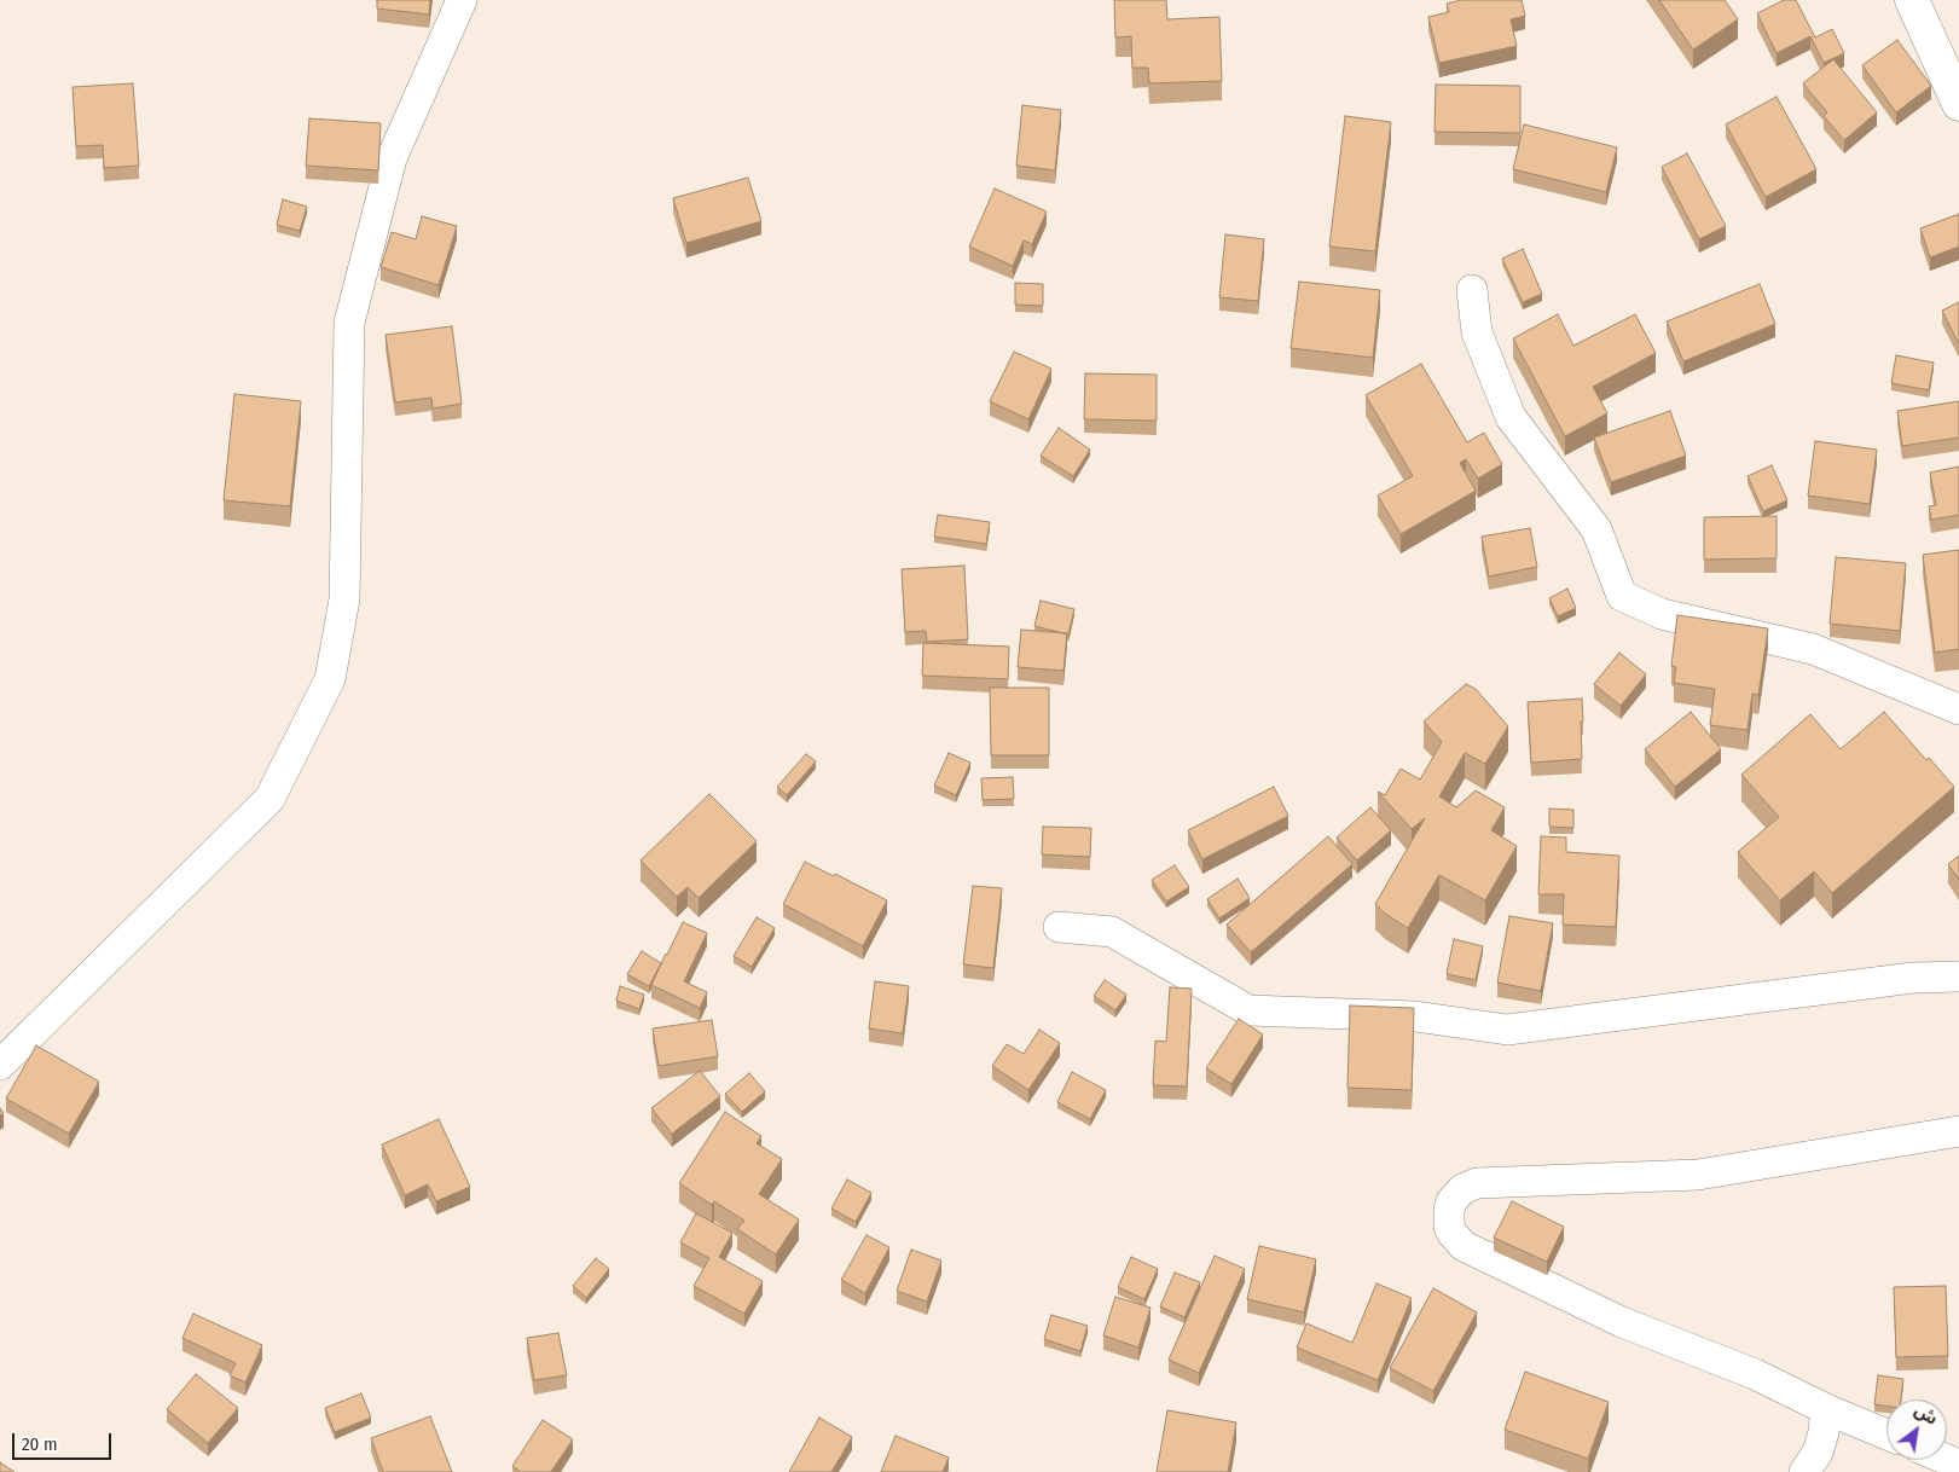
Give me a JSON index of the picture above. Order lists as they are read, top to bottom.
{
  "scale_bar": "20 m",
  "north": "top right"
}
